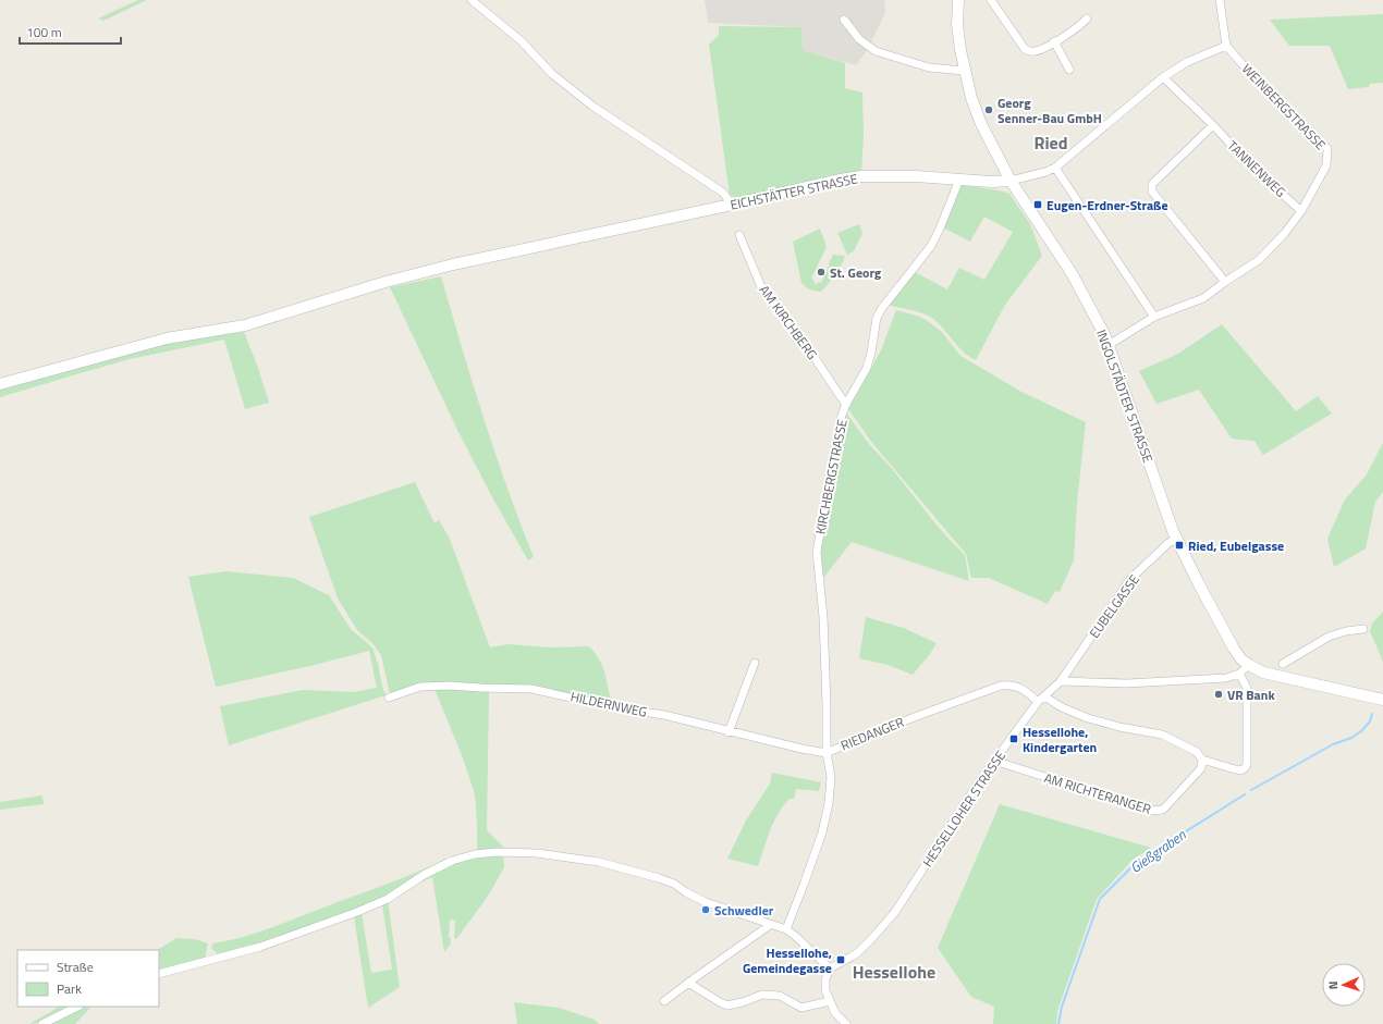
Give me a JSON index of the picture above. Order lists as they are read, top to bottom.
{
  "streets": {
    "main road": ["EICHSTÄTTER STRASSE", "INGOLSTÄDTER STRASSE"],
    "street": [
      "WEINBERGSTRASSE",
      "TANNENWEG",
      "AM KIRCHBERG",
      "KIRCHBERGSTRASSE",
      "EUBELGASSE",
      "HILDERNWEG",
      "RIEDANGER",
      "AM RICHTERANGER",
      "HESSELLOHER STRASSE"
    ]
  },
  "crossings": [
    ["WEINBERGSTRASSE", "TANNENWEG"],
    ["WEINBERGSTRASSE", "INGOLSTÄDTER STRASSE"],
    ["EICHSTÄTTER STRASSE", "INGOLSTÄDTER STRASSE"],
    ["EICHSTÄTTER STRASSE", "KIRCHBERGSTRASSE"],
    ["AM KIRCHBERG", "KIRCHBERGSTRASSE"],
    ["INGOLSTÄDTER STRASSE", "EUBELGASSE"],
    ["KIRCHBERGSTRASSE", "HILDERNWEG"],
    ["KIRCHBERGSTRASSE", "RIEDANGER"],
    ["EUBELGASSE", "HESSELLOHER STRASSE"],
    ["HILDERNWEG", "RIEDANGER"],
    ["RIEDANGER", "HESSELLOHER STRASSE"],
    ["AM RICHTERANGER", "HESSELLOHER STRASSE"]
  ],
  "districts": ["Ried", "Hessellohe"],
  "water": ["Gießgraben"],
  "places": {
    "other": [
      "Georg Senner-Bau GmbH",
      "St. Georg",
      "VR Bank",
      "Schwedler"
    ],
    "transit": [
      "Eugen-Erdner-Straße",
      "Ried, Eubelgasse",
      "Hessellohe, Kindergarten",
      "Hessellohe, Gemeindegasse"
    ]
  },
  "legend": ["Straße", "Park"],
  "scale_bar": "100 m",
  "north": "left"
}
